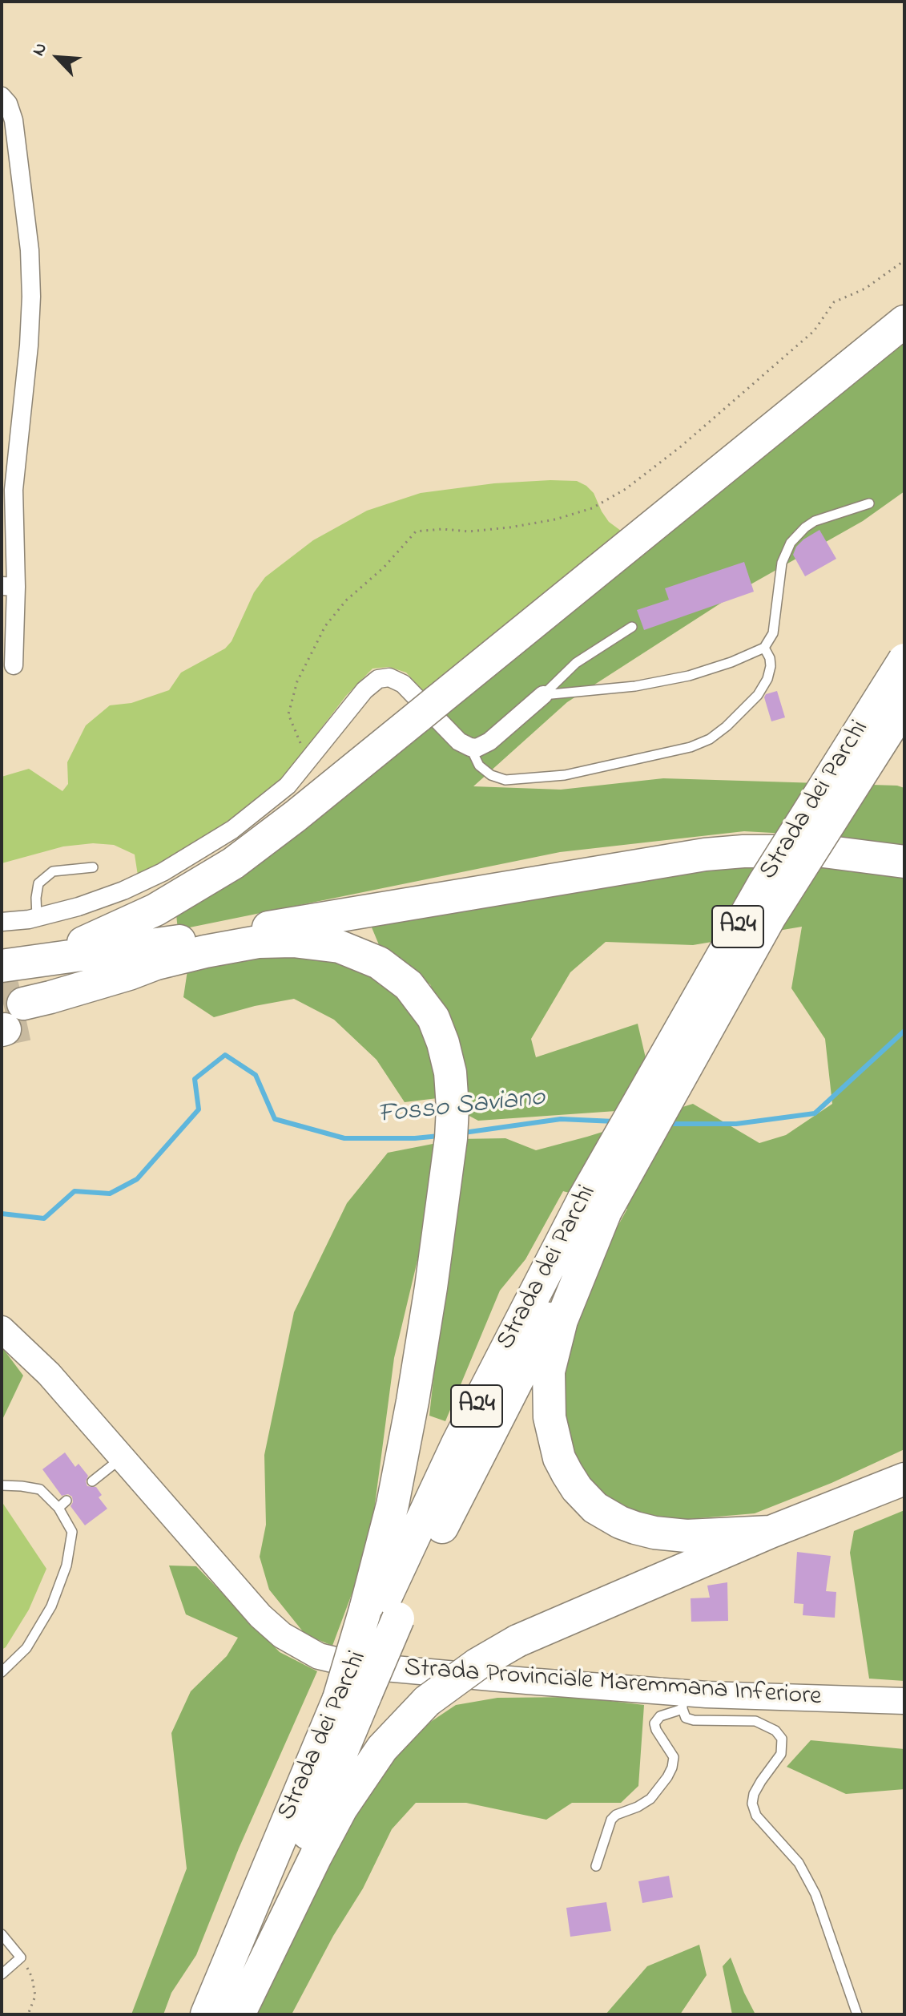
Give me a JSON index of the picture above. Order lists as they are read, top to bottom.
{
  "streets": {
    "highway": ["Strada dei Parchi", "A24"],
    "main road": ["Strada Provinciale Maremmana Inferiore"]
  },
  "water": ["Fosso Saviano"],
  "north": "top left"
}
